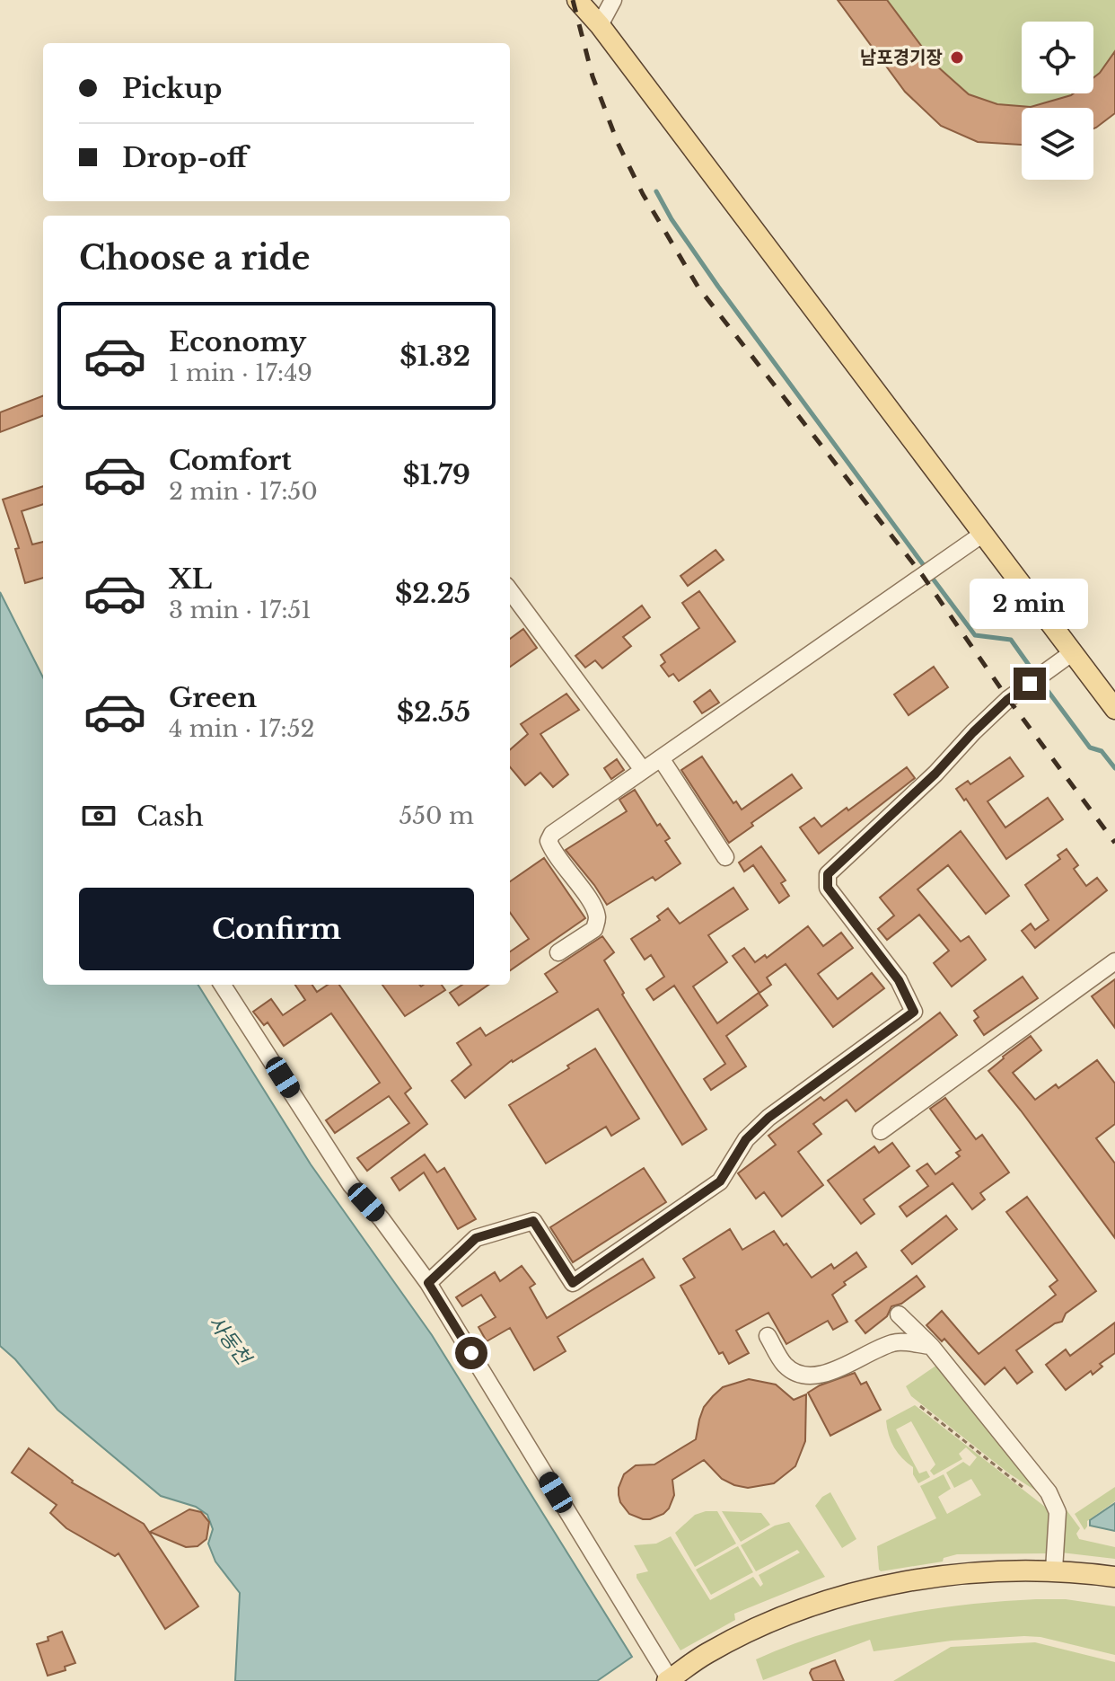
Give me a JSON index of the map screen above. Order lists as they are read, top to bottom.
{
  "water": ["사동천"],
  "places": ["남포경기장"],
  "page": {
    "banner": ["Pickup", "Drop-off"],
    "heading": "Choose a ride",
    "list": [
      {
        "name": "Economy",
        "note": "1 min · 17:49",
        "value": "$1.32"
      },
      {
        "name": "Comfort",
        "note": "2 min · 17:50",
        "value": "$1.79"
      },
      {
        "name": "XL",
        "note": "3 min · 17:51",
        "value": "$2.25"
      },
      {
        "name": "Green",
        "note": "4 min · 17:52",
        "value": "$2.55"
      }
    ],
    "bubble": "2 min",
    "pay": ["Cash", "550 m"],
    "buttons": "Confirm"
  }
}
